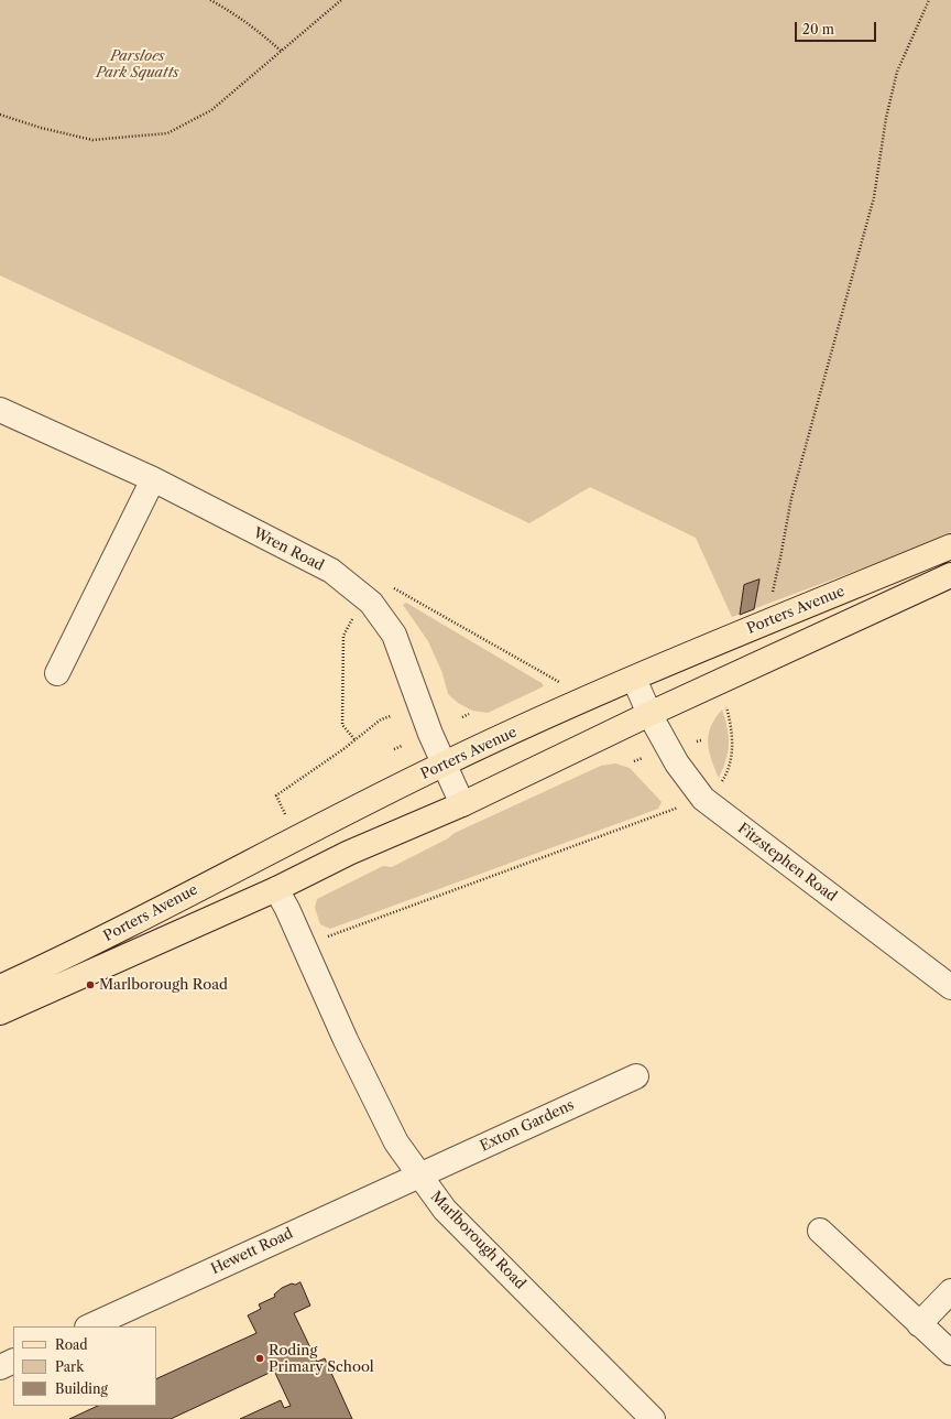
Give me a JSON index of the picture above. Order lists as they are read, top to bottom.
{
  "streets": {
    "main road": ["Porters Avenue"],
    "street": [
      "Wren Road",
      "Fitzstephen Road",
      "Exton Gardens",
      "Marlborough Road",
      "Hewett Road"
    ]
  },
  "crossings": [
    ["Wren Road", "Porters Avenue"],
    ["Porters Avenue", "Fitzstephen Road"],
    ["Porters Avenue", "Marlborough Road"],
    ["Exton Gardens", "Marlborough Road"],
    ["Exton Gardens", "Hewett Road"],
    ["Marlborough Road", "Hewett Road"]
  ],
  "parks": ["Parsloes Park Squatts"],
  "places": ["Marlborough Road", "Roding Primary School"],
  "legend": ["Road", "Park", "Building"],
  "scale_bar": "20 m"
}
